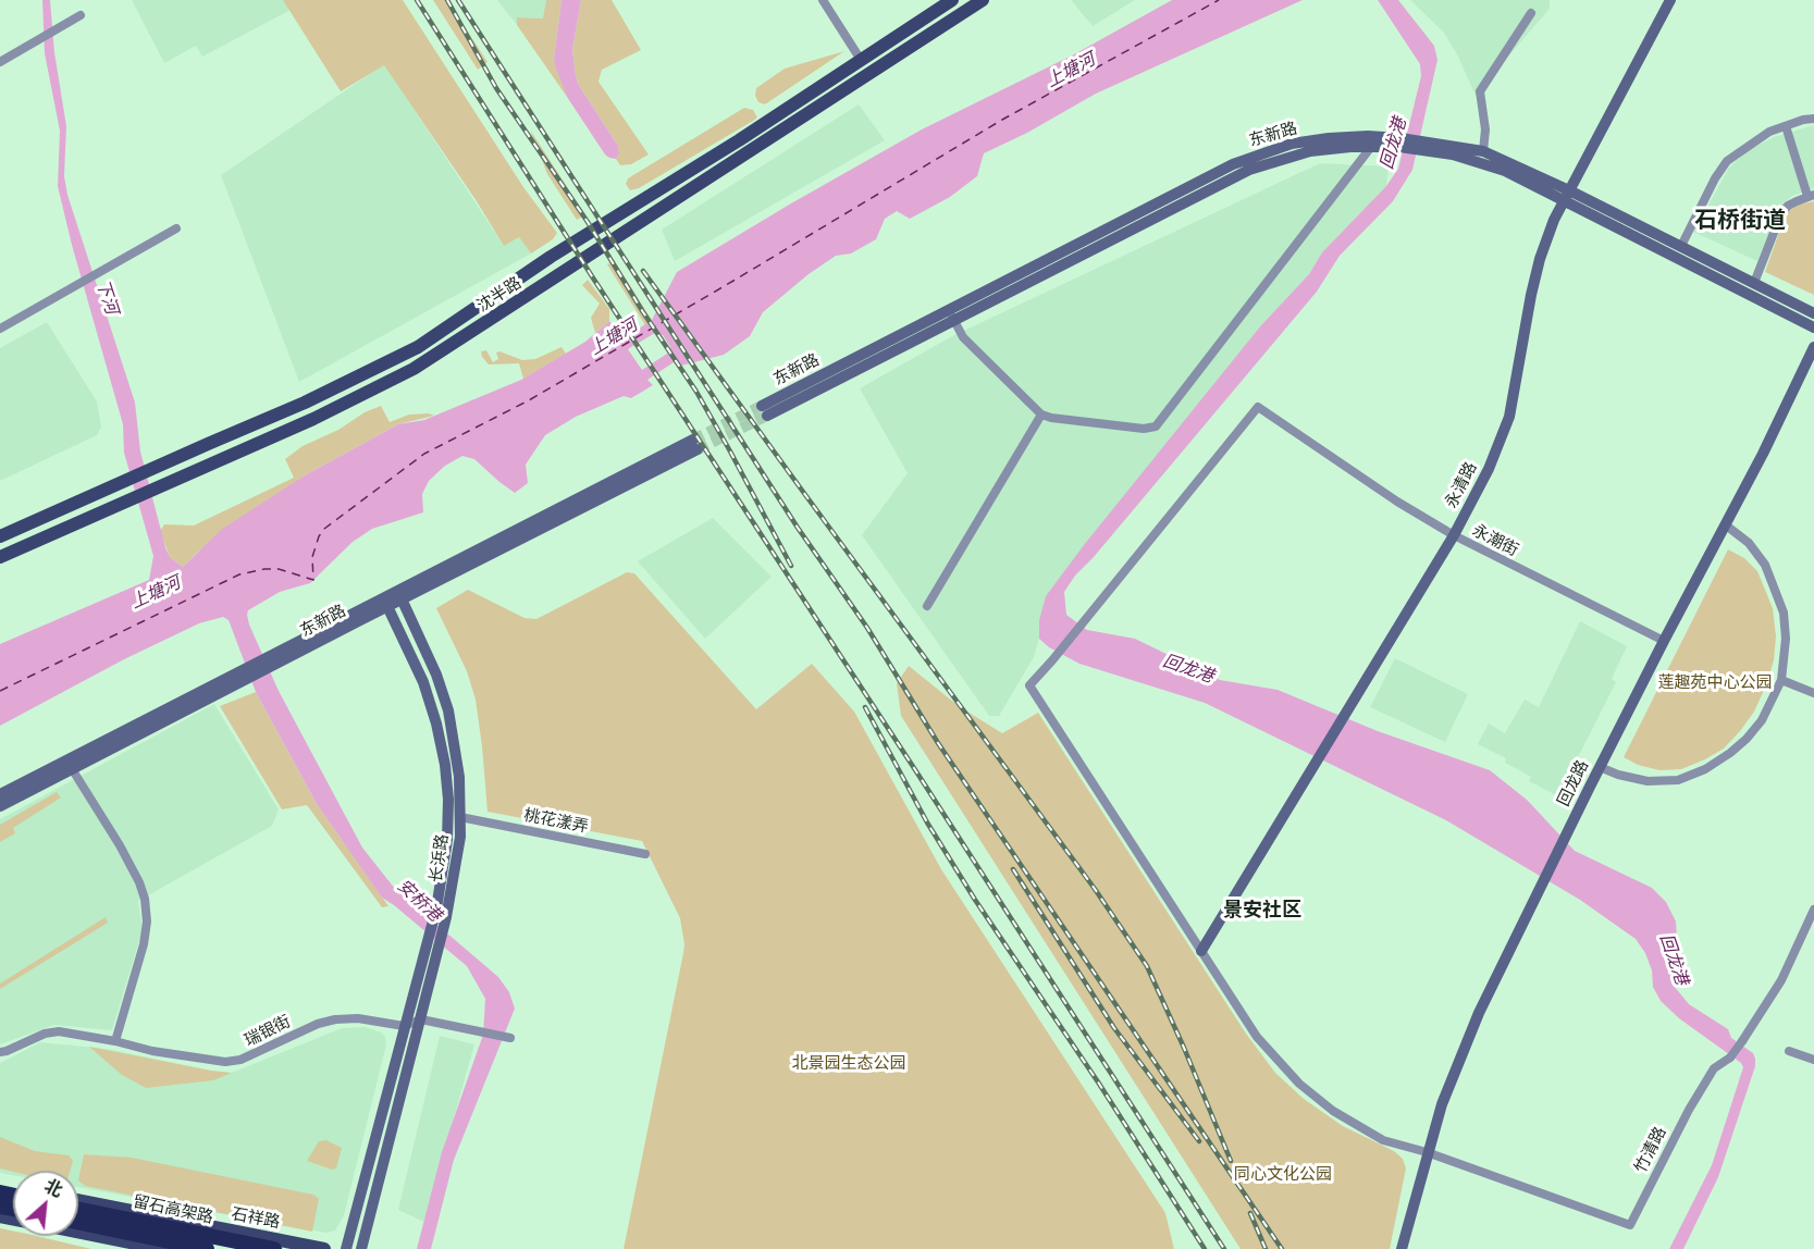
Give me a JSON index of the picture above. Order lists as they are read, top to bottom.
{
  "streets": {
    "highway": ["留石高架路"],
    "main road": [
      "东新路",
      "沈半路",
      "永清路",
      "回龙路",
      "长浜路",
      "石祥路"
    ],
    "street": [
      "永潮街",
      "桃花漾弄",
      "瑞银街",
      "竹清路"
    ]
  },
  "crossings": [
    ["东新路", "永清路"],
    ["东新路", "长浜路"],
    ["永清路", "永潮街"],
    ["永潮街", "回龙路"],
    ["回龙路", "竹清路"],
    ["桃花漾弄", "长浜路"],
    ["长浜路", "瑞银街"]
  ],
  "districts": ["石桥街道", "景安社区"],
  "water": [
    "上塘河",
    "回龙港",
    "下河",
    "安桥港"
  ],
  "parks": ["莲趣苑中心公园", "北景园生态公园", "同心文化公园"],
  "north": "top right"
}
